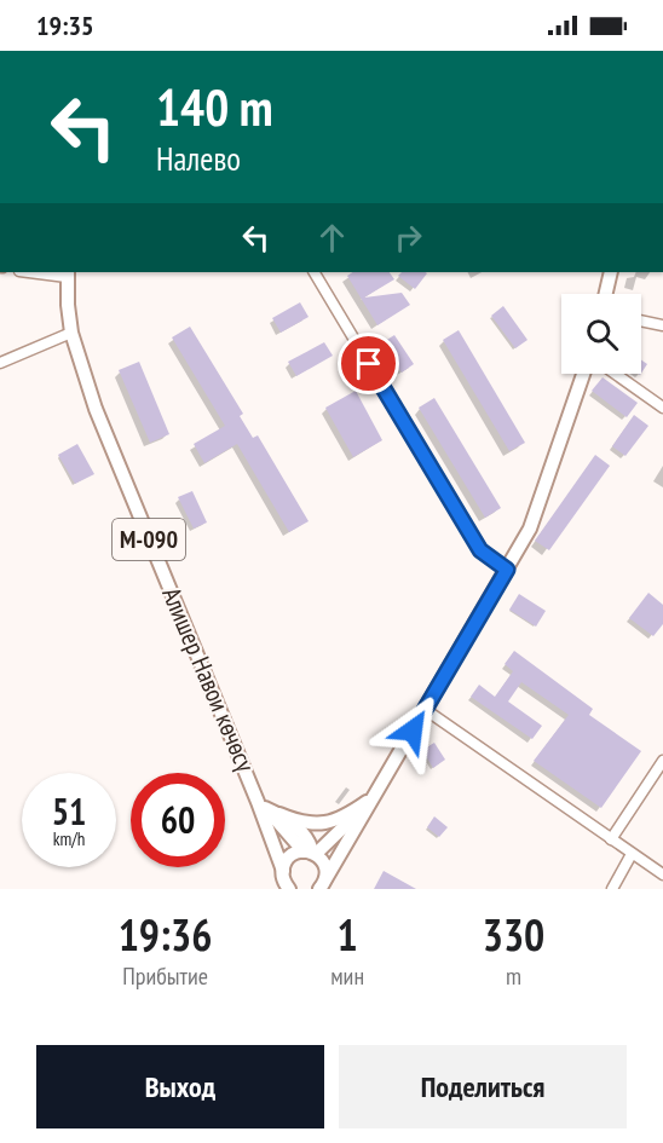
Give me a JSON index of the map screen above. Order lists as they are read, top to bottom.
{
  "streets": {
    "main road": ["М-090", "Алишер Навои көчөсү"]
  },
  "crossings": [
    ["М-090", "Алишер Навои көчөсү"]
  ],
  "page": {
    "status": "19:35",
    "turn": ["140 m", "Налево"],
    "speed": "51 km/h",
    "limit": "60",
    "eta": [
      "19:36",
      "Прибытие",
      "1",
      "мин",
      "330",
      "m"
    ],
    "buttons": ["Выход", "Поделиться"]
  }
}
